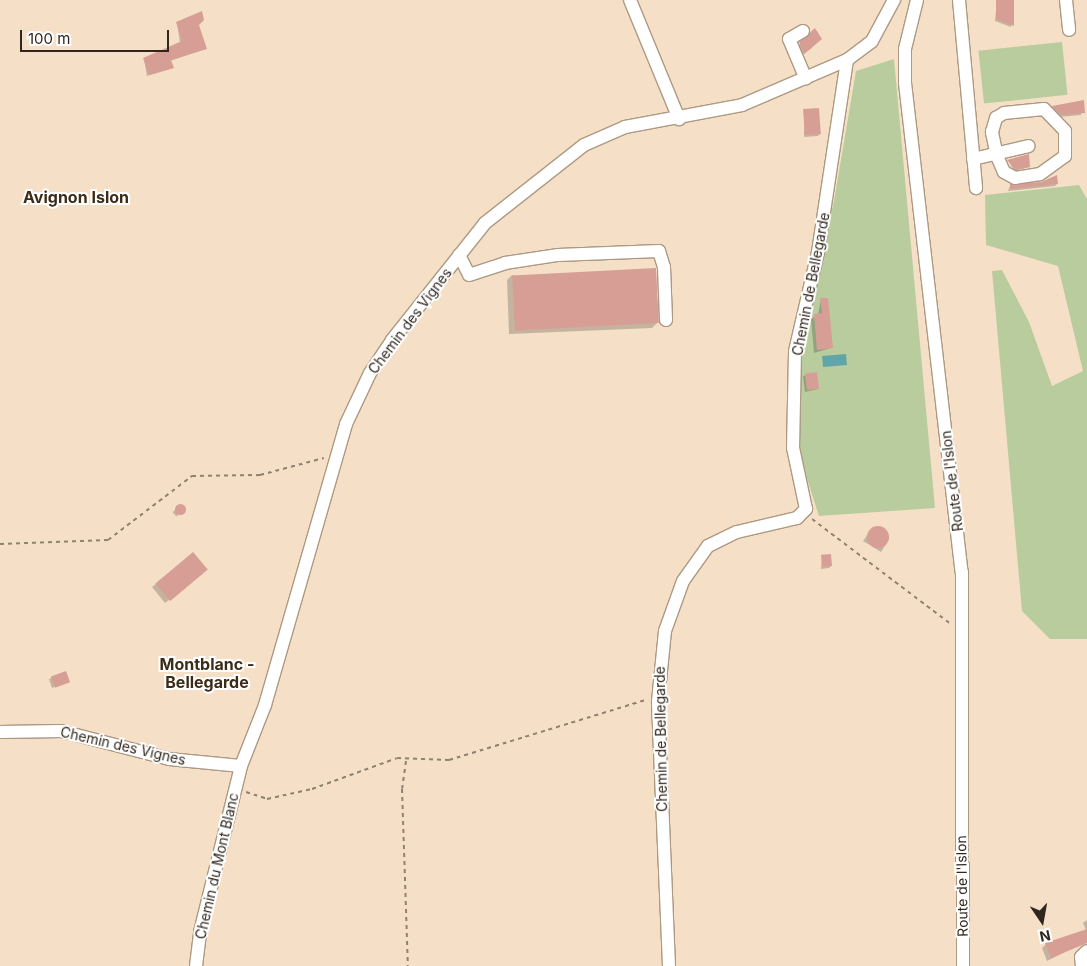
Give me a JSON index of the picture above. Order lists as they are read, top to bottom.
{
  "streets": {
    "street": [
      "Chemin de Bellegarde",
      "Chemin des Vignes",
      "Route de l'Islon",
      "Chemin du Mont Blanc"
    ]
  },
  "crossings": [
    ["Chemin de Bellegarde", "Chemin des Vignes"],
    ["Chemin des Vignes", "Chemin du Mont Blanc"]
  ],
  "districts": ["Avignon Islon", "Montblanc - Bellegarde"],
  "scale_bar": "100 m",
  "north": "bottom"
}
